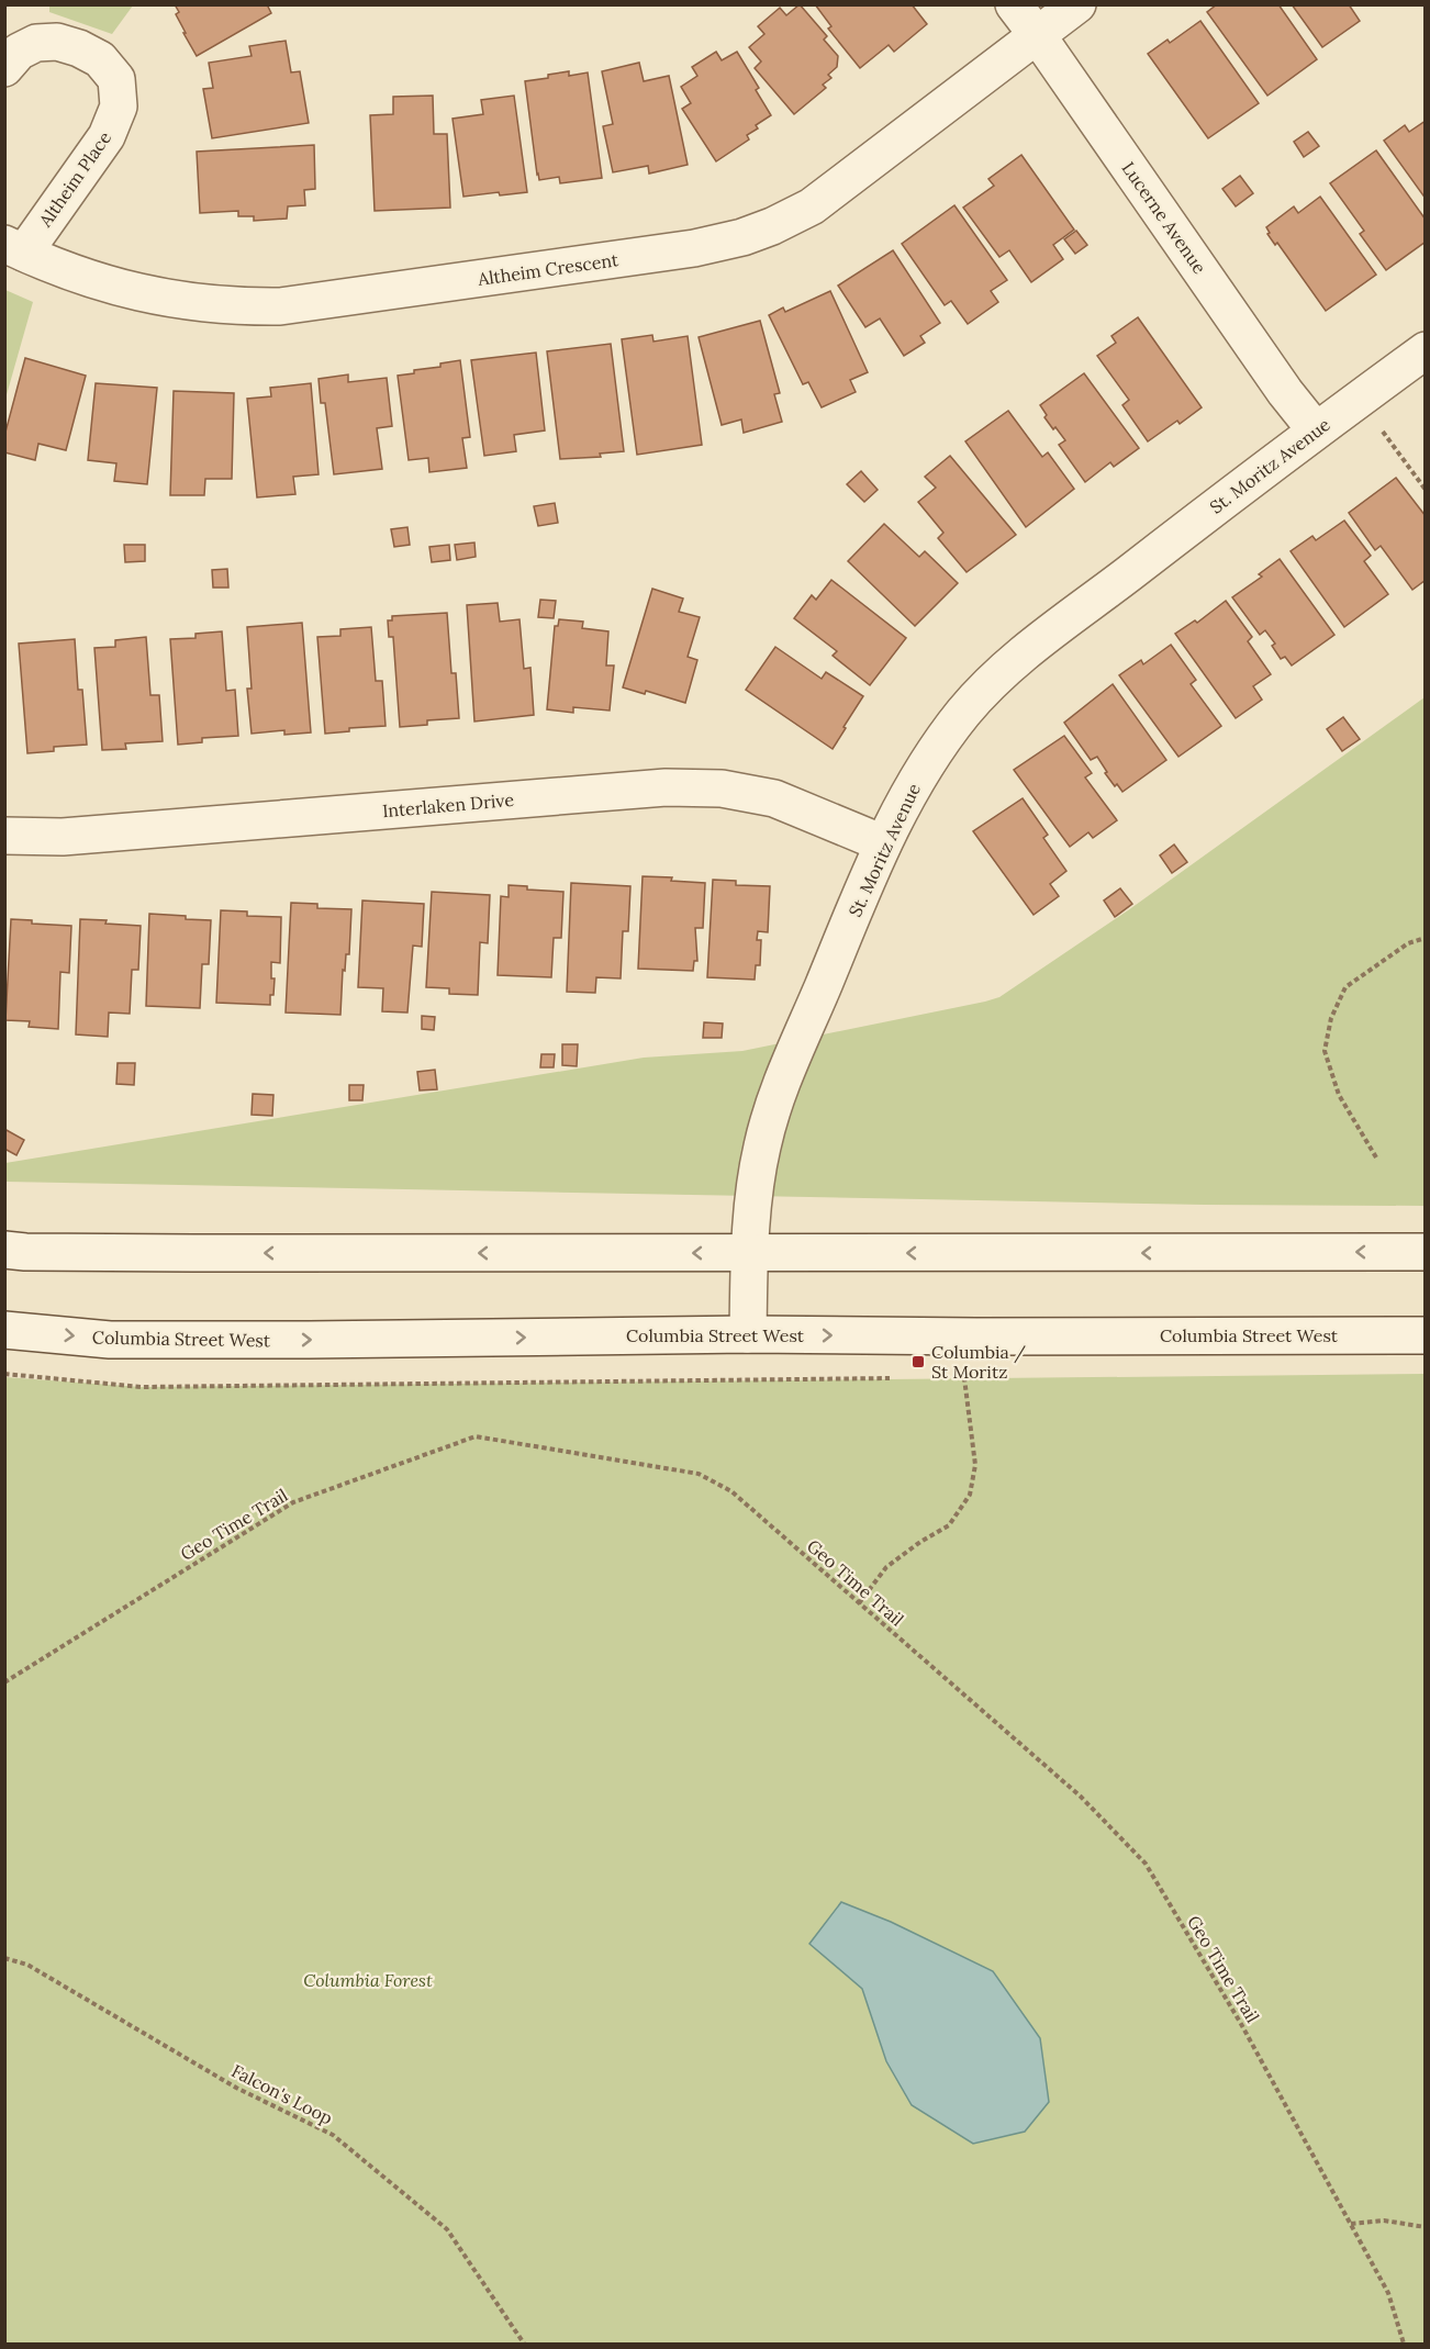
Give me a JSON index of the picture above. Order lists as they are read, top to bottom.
{
  "streets": {
    "street": [
      "Altheim Place",
      "Lucerne Avenue",
      "Altheim Crescent",
      "St. Moritz Avenue",
      "Interlaken Drive",
      "Columbia Street West"
    ],
    "path": ["Geo Time Trail", "Falcon's Loop"]
  },
  "crossings": [
    ["Altheim Place", "Altheim Crescent"],
    ["Lucerne Avenue", "Altheim Crescent"],
    ["Lucerne Avenue", "St. Moritz Avenue"],
    ["St. Moritz Avenue", "Interlaken Drive"],
    ["St. Moritz Avenue", "Columbia Street West"]
  ],
  "parks": ["Columbia Forest"],
  "places": {
    "transit": ["Columbia / St Moritz"]
  }
}
